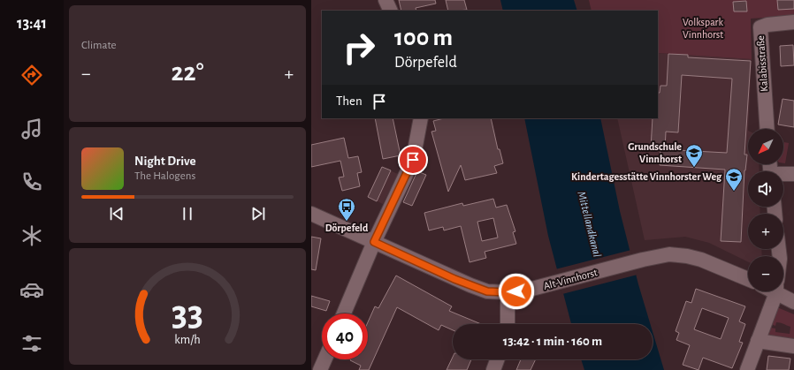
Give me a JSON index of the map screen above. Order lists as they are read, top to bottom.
{
  "streets": {
    "street": ["Kalabisstraße", "Alt-Vinnhorst"]
  },
  "water": ["Mittellandkanal"],
  "parks": ["Volkspark Vinnhorst"],
  "places": {
    "school or university": ["Grundschule Vinnhorst", "Kindertagesstätte Vinnhorster Weg"],
    "bus stop": ["Dörpefeld"]
  },
  "north": "bottom left",
  "page": {
    "tabs": "13:41",
    "tile": "Climate",
    "turn": ["100 m", "Dörpefeld"],
    "heat": ["−", "22°", "+"],
    "then": "Then",
    "map_buttons": ["+", "−"],
    "song": ["Night Drive", "The Halogens"],
    "limit": "40",
    "trip": "13:42 · 1 min · 160 m",
    "gauge": ["33", "km/h"]
  }
}
